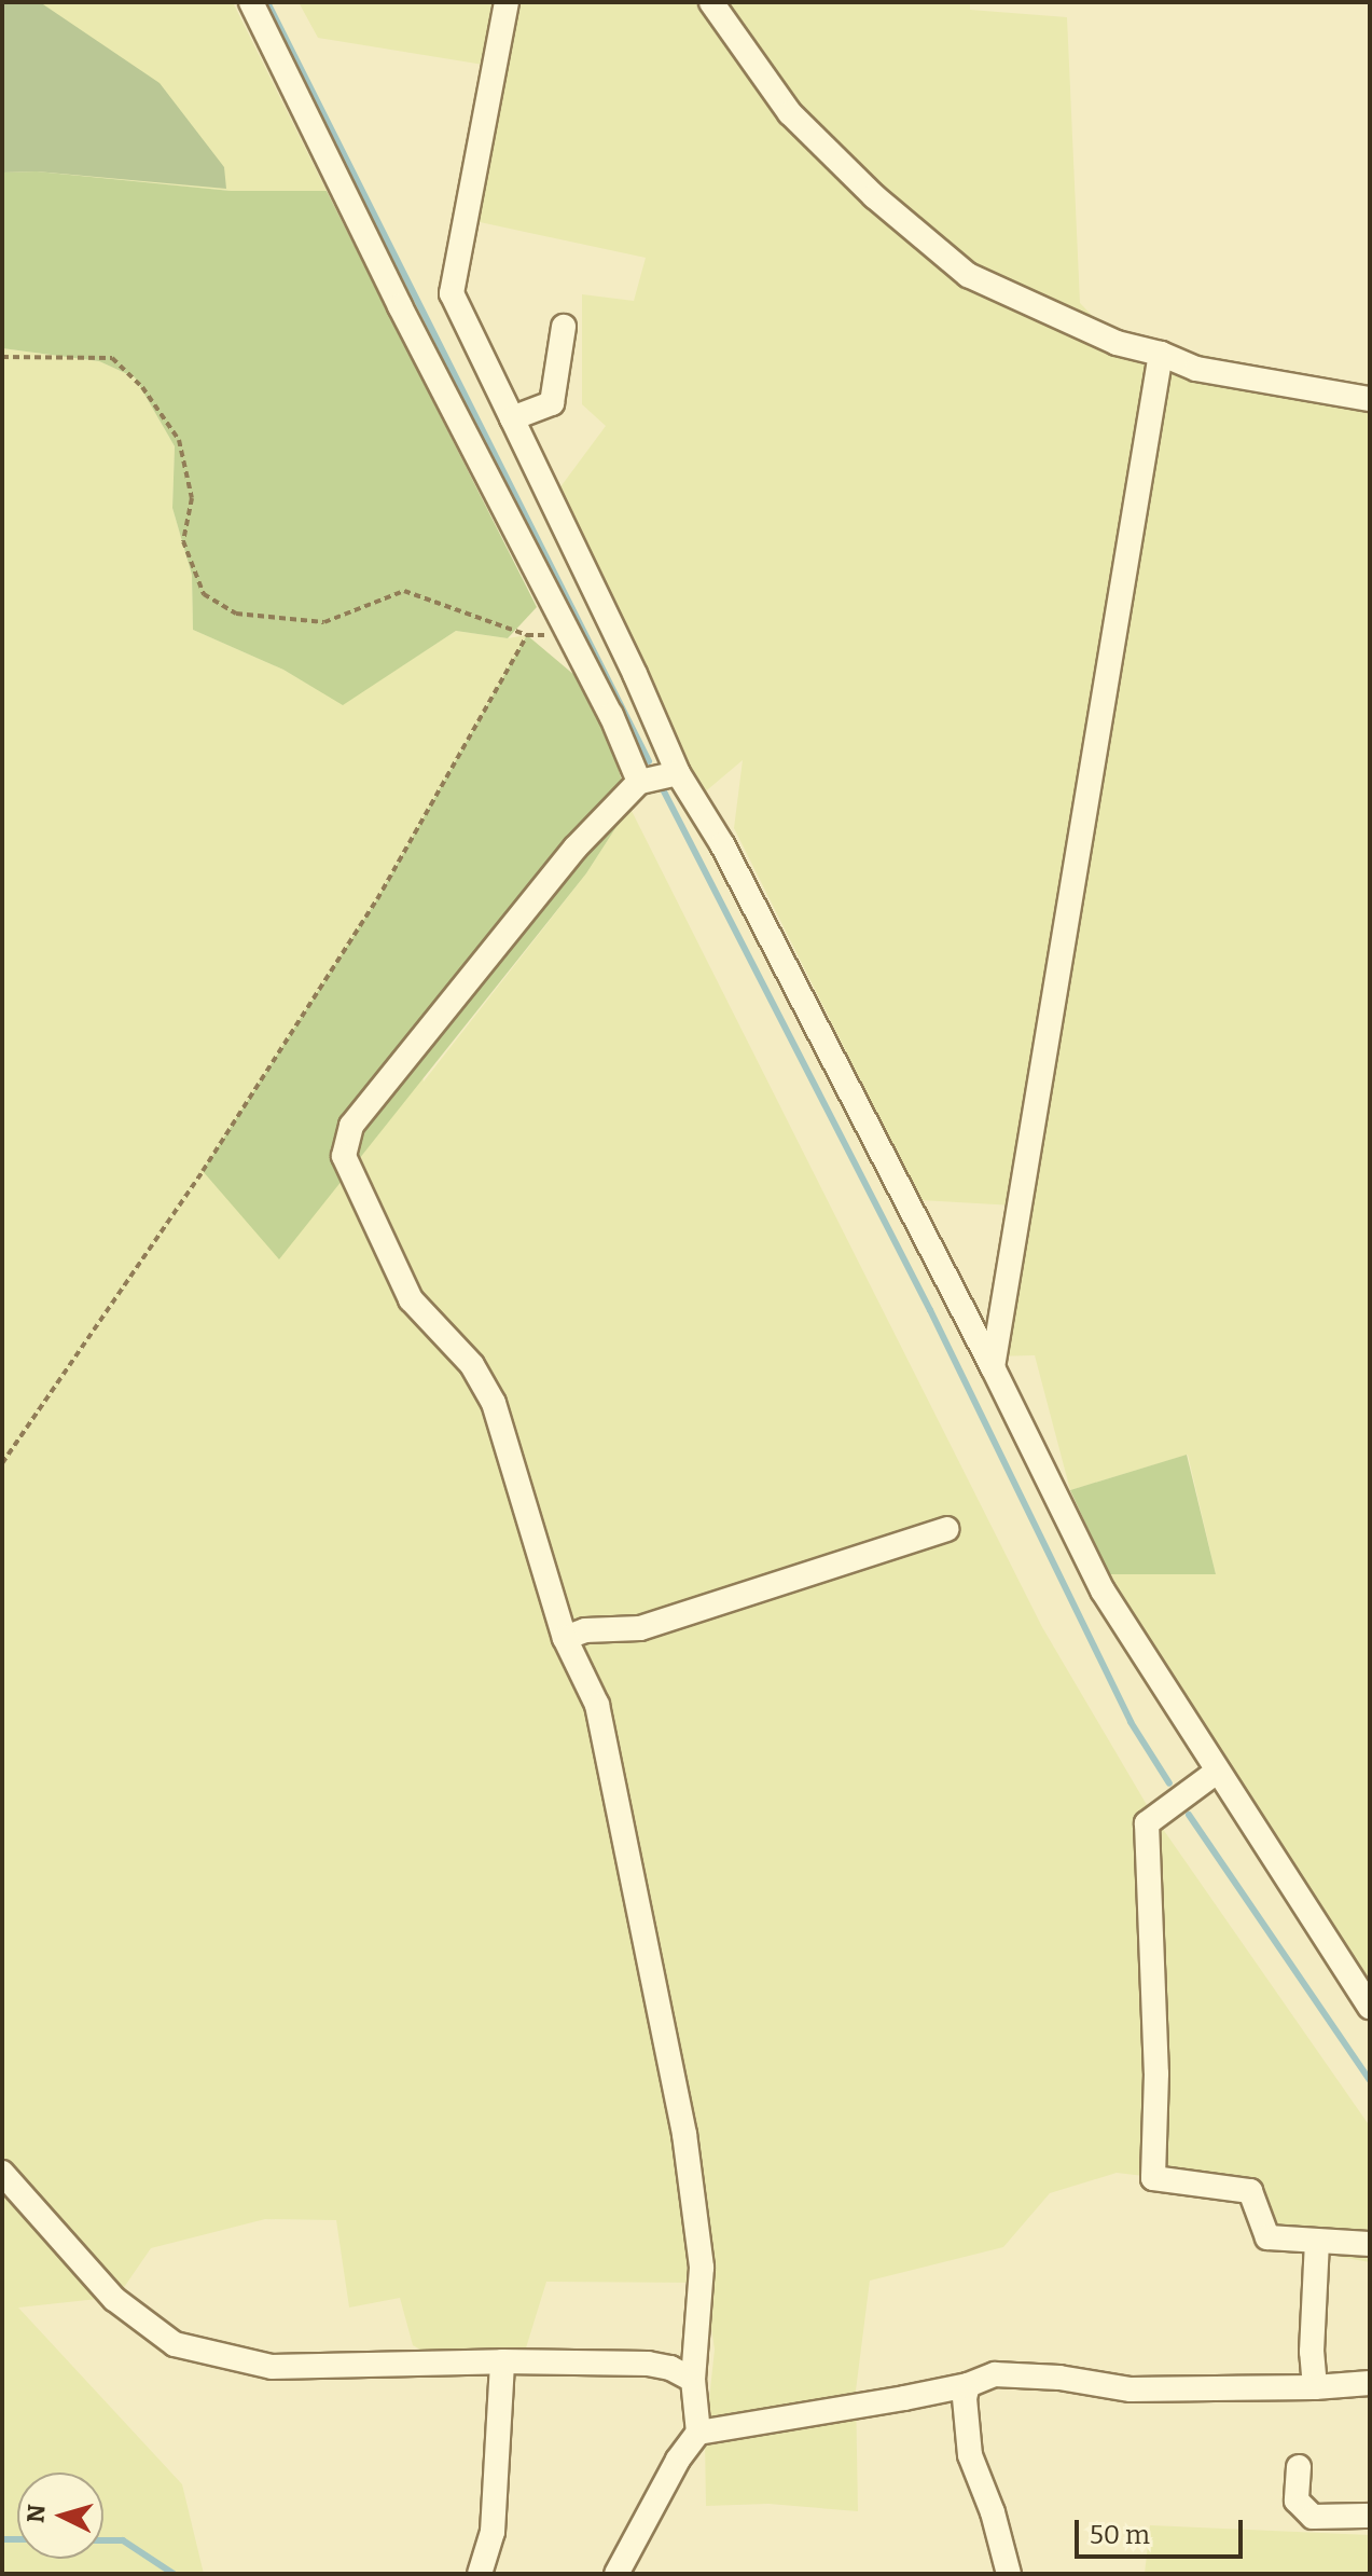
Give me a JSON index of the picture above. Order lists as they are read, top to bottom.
{
  "scale_bar": "50 m",
  "north": "left"
}
